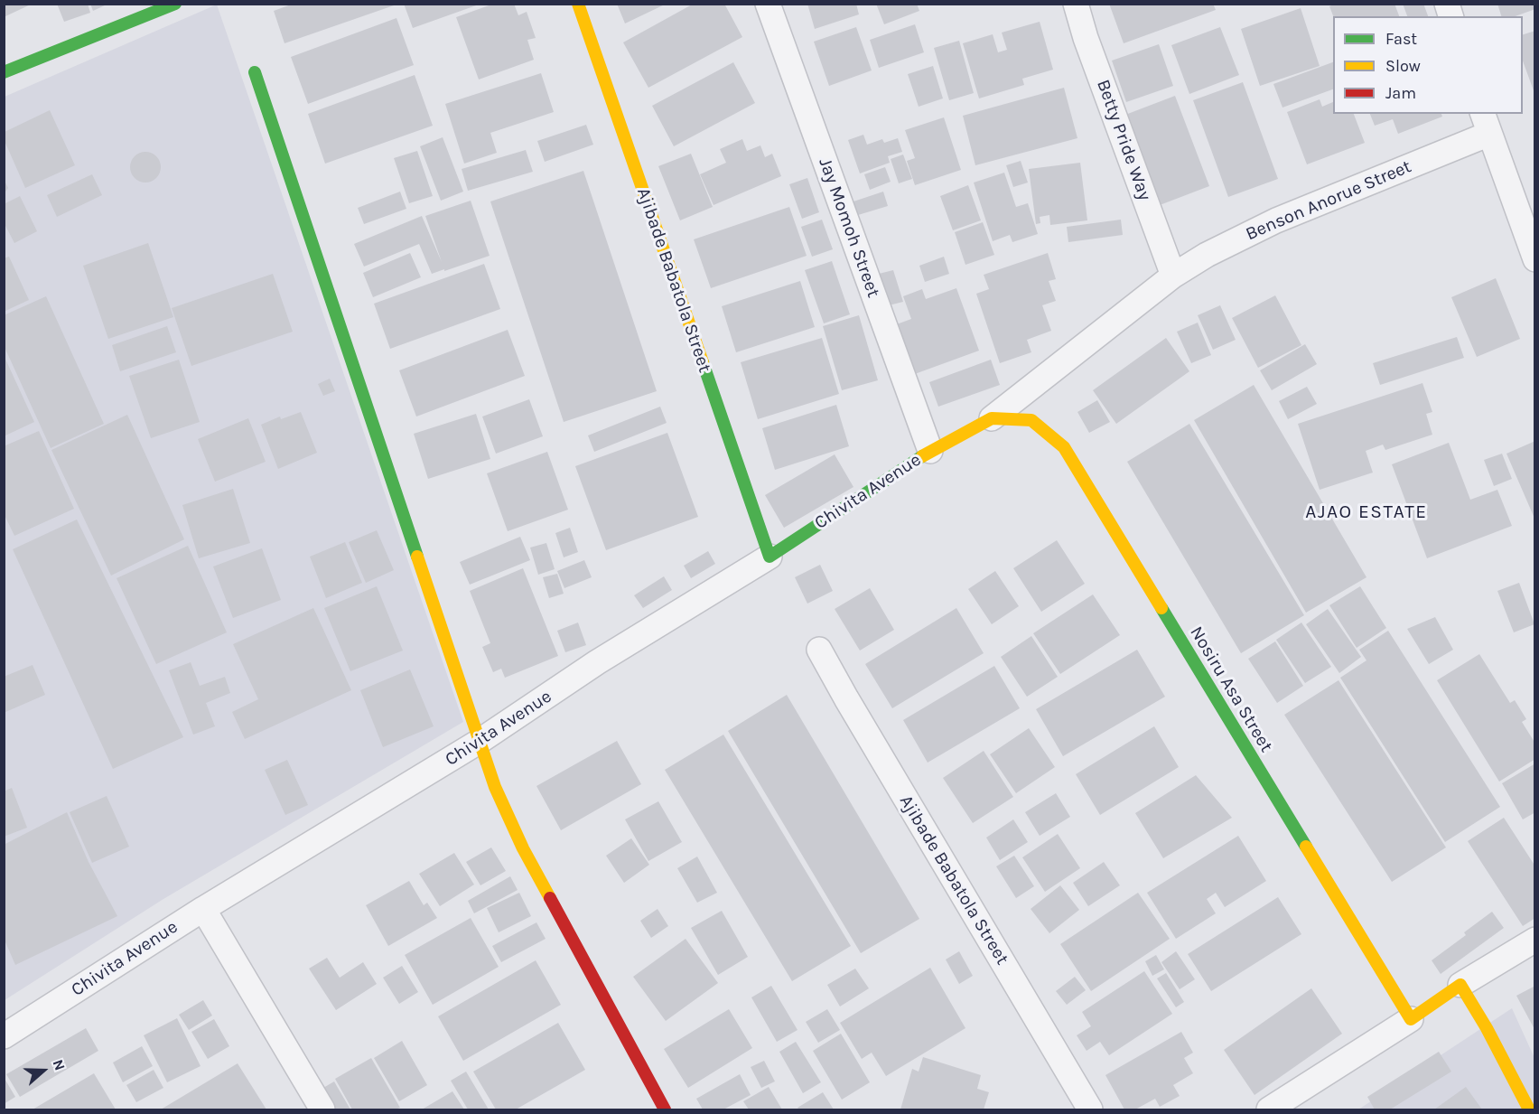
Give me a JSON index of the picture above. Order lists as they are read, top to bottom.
{
  "streets": {
    "street": [
      "Betty Pride Way",
      "Benson Anorue Street",
      "Jay Momoh Street",
      "Ajibade Babatola Street",
      "Chivita Avenue",
      "Nosiru Asa Street"
    ]
  },
  "crossings": [
    ["Betty Pride Way", "Benson Anorue Street"],
    ["Benson Anorue Street", "Chivita Avenue"],
    ["Benson Anorue Street", "Nosiru Asa Street"],
    ["Jay Momoh Street", "Chivita Avenue"],
    ["Ajibade Babatola Street", "Chivita Avenue"],
    ["Chivita Avenue", "Nosiru Asa Street"]
  ],
  "districts": ["AJAO ESTATE"],
  "legend": ["Fast", "Slow", "Jam"],
  "north": "right"
}
